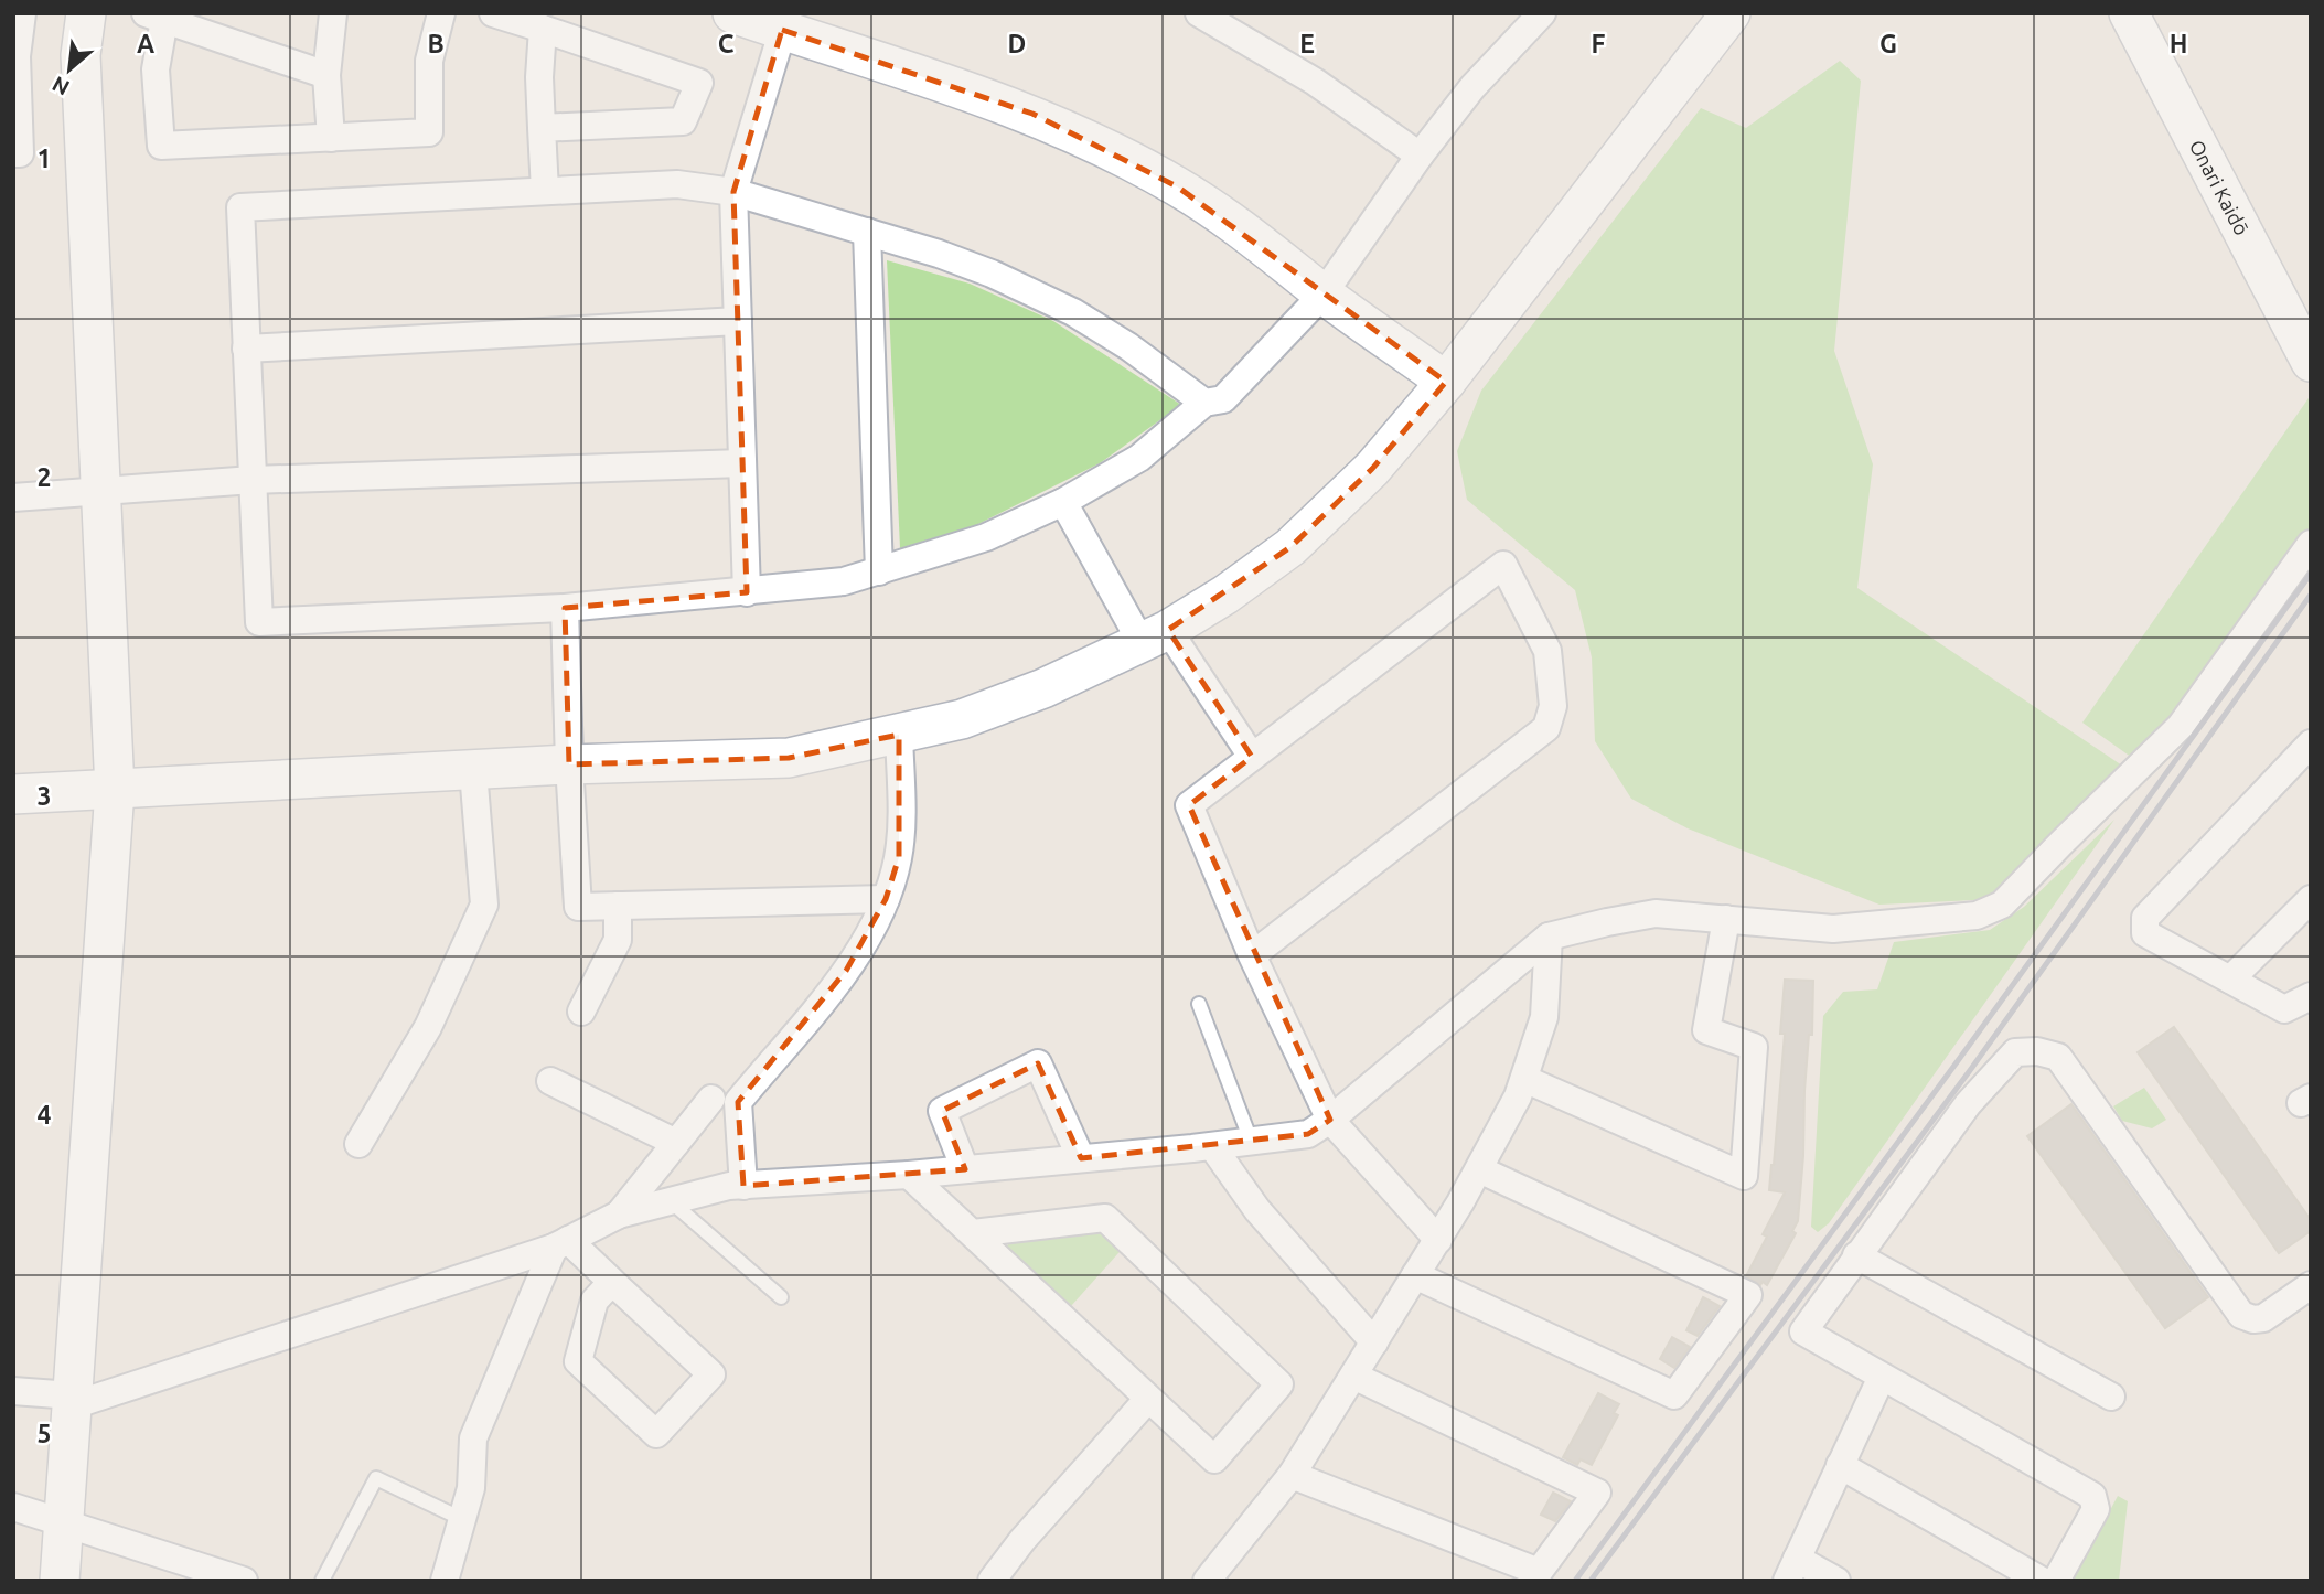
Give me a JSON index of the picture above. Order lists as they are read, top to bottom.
{
  "streets": {
    "street": ["Onari Kaidō"]
  },
  "north": "bottom left",
  "grid": {
    "columns": [
      "A",
      "B",
      "C",
      "D",
      "E",
      "F",
      "G",
      "H"
    ],
    "rows": [
      "1",
      "2",
      "3",
      "4",
      "5"
    ]
  }
}
